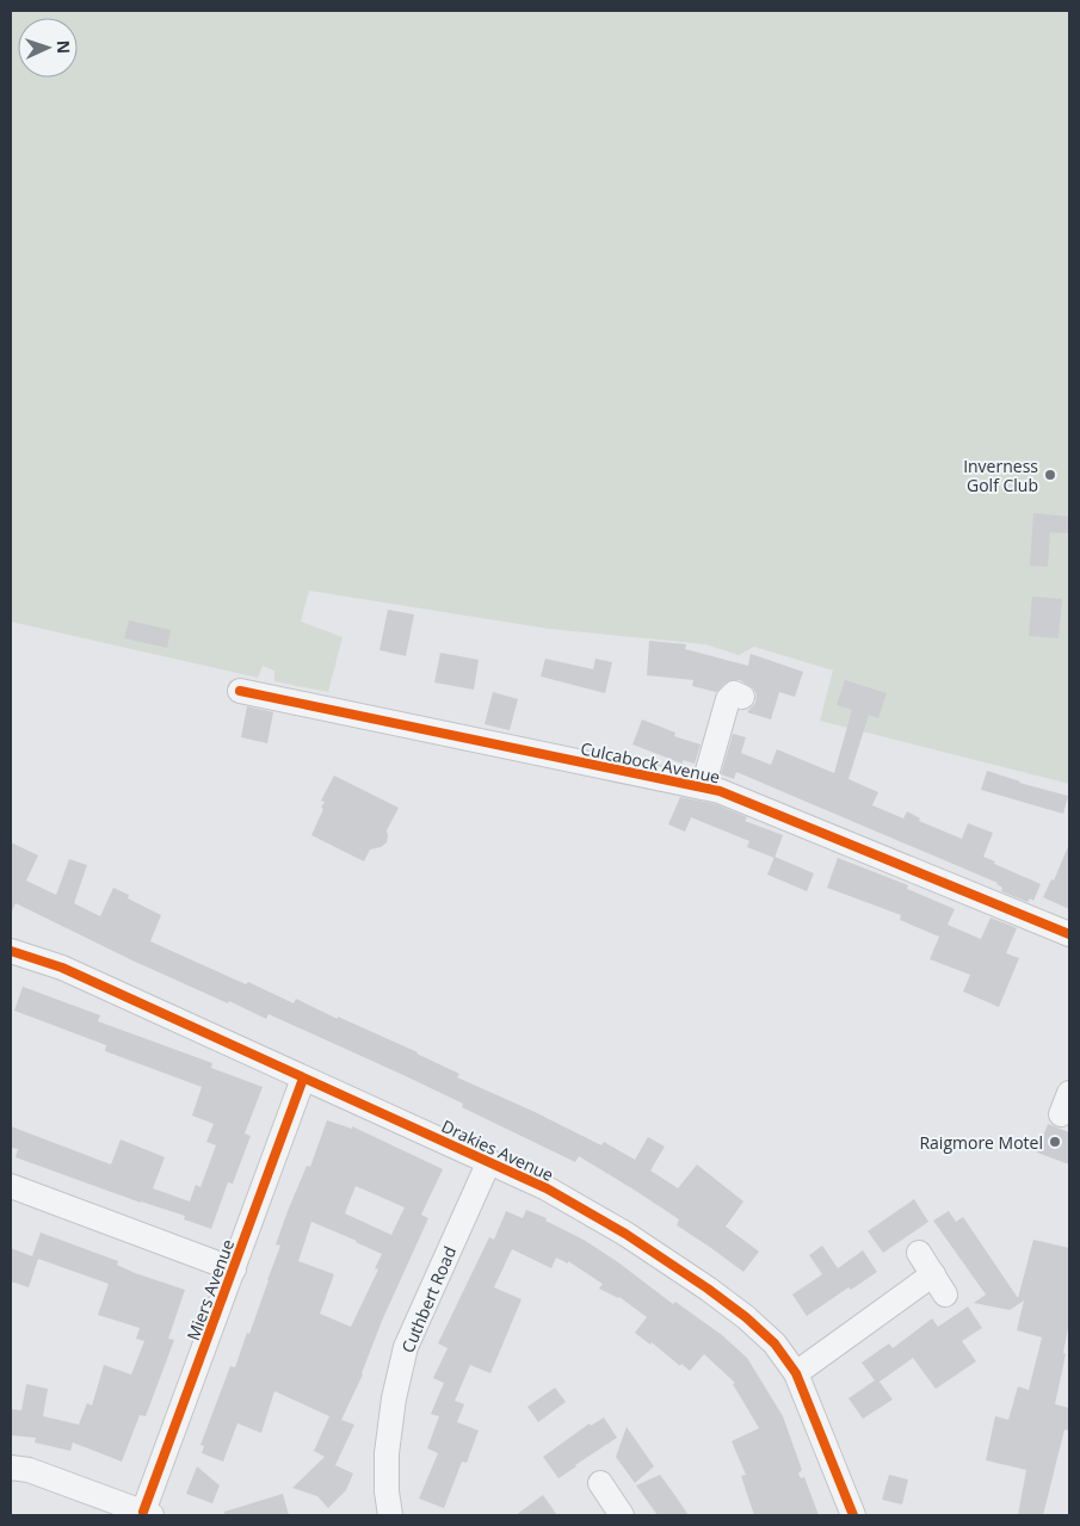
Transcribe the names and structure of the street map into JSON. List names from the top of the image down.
{
  "streets": {
    "street": [
      "Culcabock Avenue",
      "Drakies Avenue",
      "Miers Avenue",
      "Cuthbert Road"
    ]
  },
  "crossings": [
    ["Drakies Avenue", "Miers Avenue"],
    ["Drakies Avenue", "Cuthbert Road"]
  ],
  "places": ["Inverness Golf Club", "Raigmore Motel"],
  "north": "right"
}
